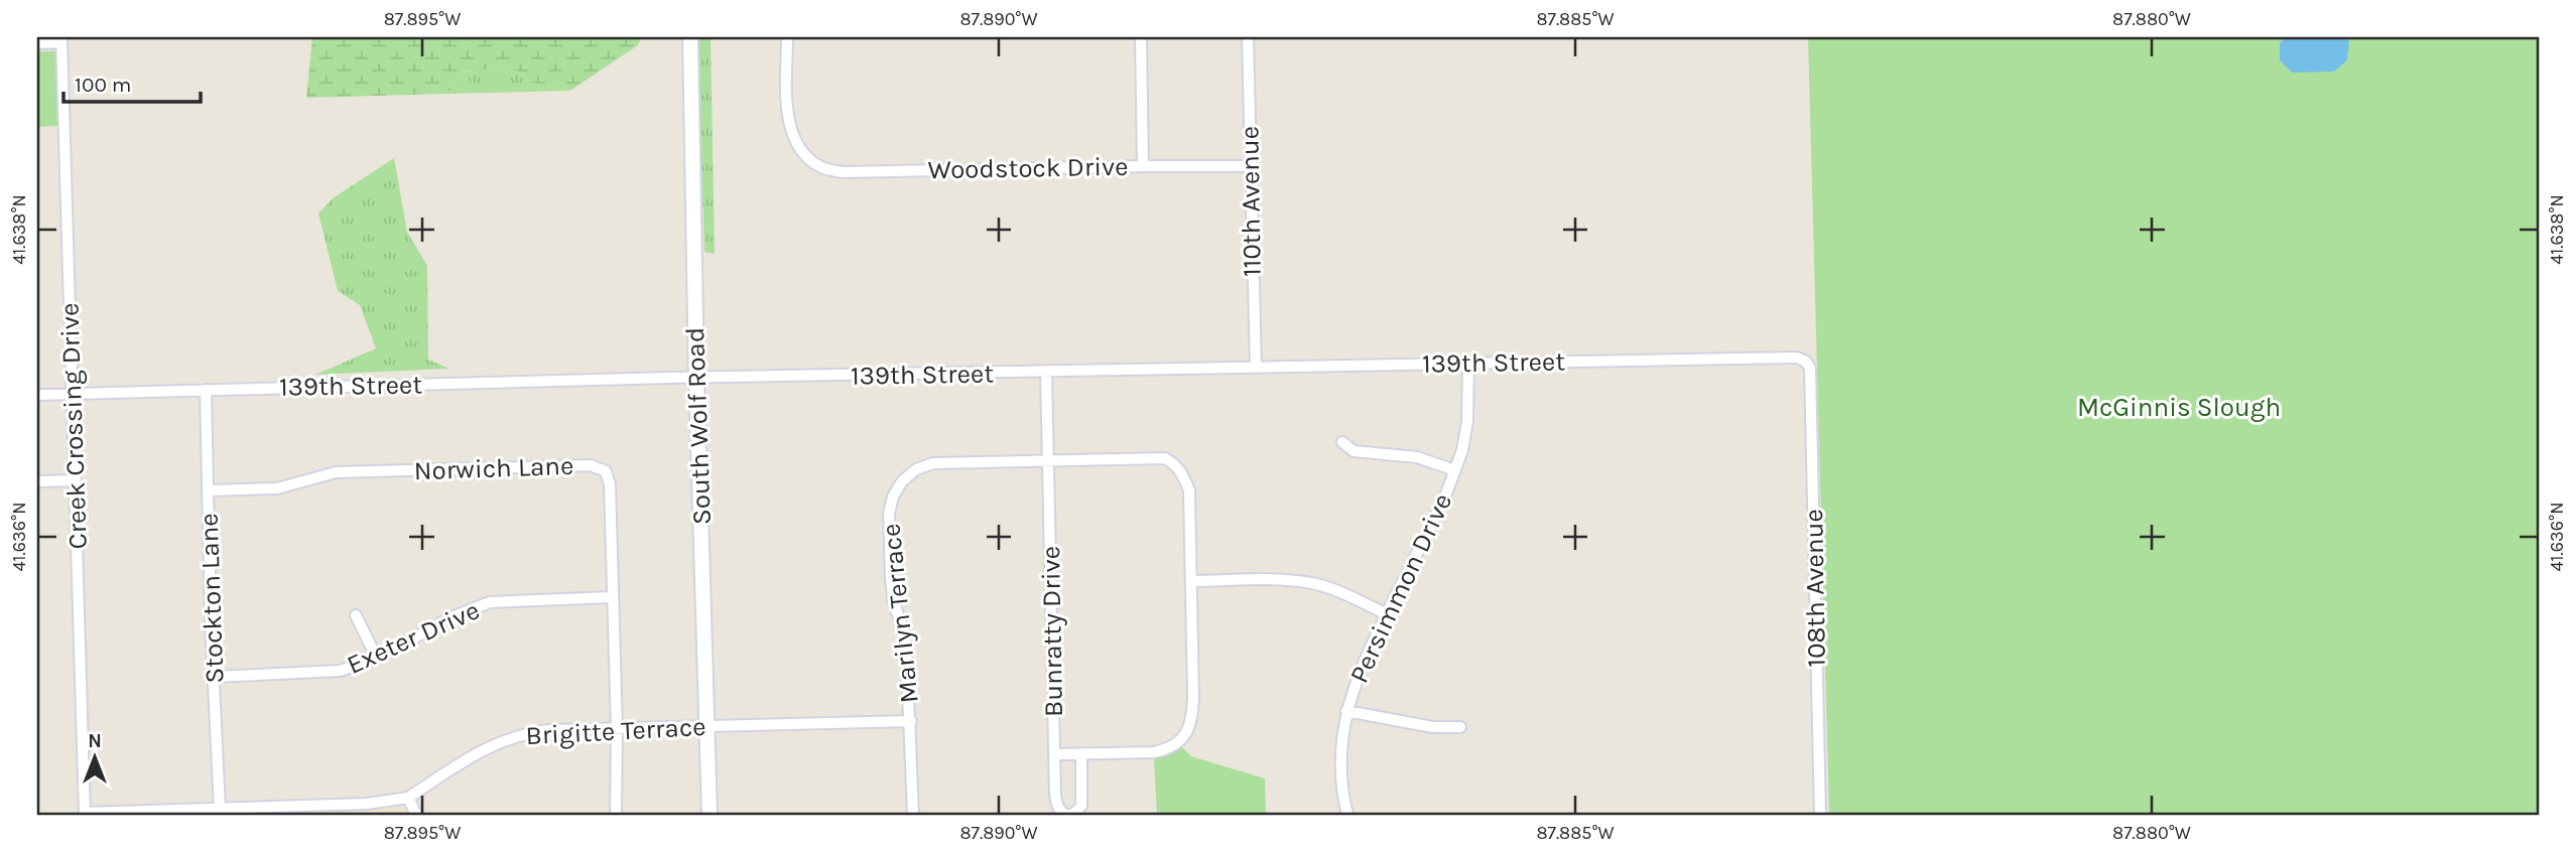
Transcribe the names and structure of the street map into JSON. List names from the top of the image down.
{
  "streets": {
    "main road": ["South Wolf Road"],
    "street": [
      "Woodstock Drive",
      "110th Avenue",
      "139th Street",
      "Creek Crossing Drive",
      "Norwich Lane",
      "Persimmon Drive",
      "108th Avenue",
      "Stockton Lane",
      "Marilyn Terrace",
      "Bunratty Drive",
      "Exeter Drive",
      "Brigitte Terrace"
    ]
  },
  "crossings": [
    ["Woodstock Drive", "110th Avenue"],
    ["110th Avenue", "139th Street"],
    ["139th Street", "Creek Crossing Drive"],
    ["139th Street", "South Wolf Road"],
    ["139th Street", "Persimmon Drive"],
    ["139th Street", "108th Avenue"],
    ["139th Street", "Stockton Lane"],
    ["139th Street", "Bunratty Drive"],
    ["Creek Crossing Drive", "Brigitte Terrace"],
    ["South Wolf Road", "Brigitte Terrace"],
    ["Norwich Lane", "Stockton Lane"],
    ["Norwich Lane", "Exeter Drive"],
    ["Norwich Lane", "Brigitte Terrace"],
    ["Stockton Lane", "Exeter Drive"],
    ["Stockton Lane", "Brigitte Terrace"],
    ["Marilyn Terrace", "Bunratty Drive"],
    ["Marilyn Terrace", "Brigitte Terrace"]
  ],
  "parks": ["McGinnis Slough"],
  "scale_bar": "100 m",
  "north": "top",
  "coordinates": [
    "87.895°W",
    "87.890°W",
    "87.885°W",
    "87.880°W",
    "41.638°N",
    "41.636°N"
  ]
}
